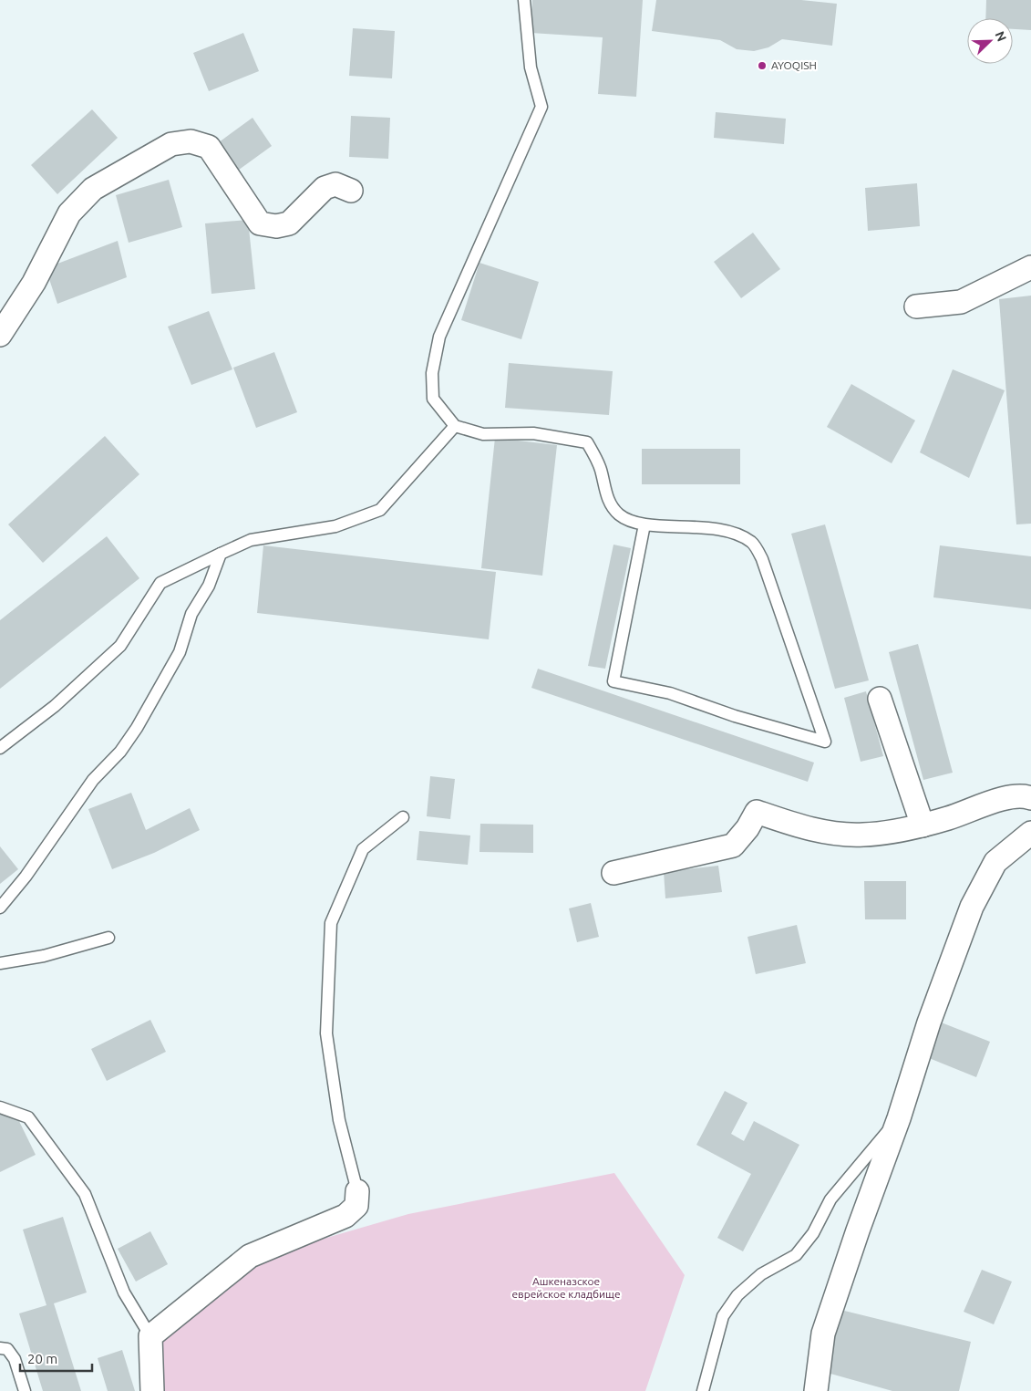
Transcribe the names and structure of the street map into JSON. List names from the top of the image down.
{
  "parks": ["Ашкеназское еврейское кладбище"],
  "places": ["AYOQISH"],
  "scale_bar": "20 m",
  "north": "top right"
}
